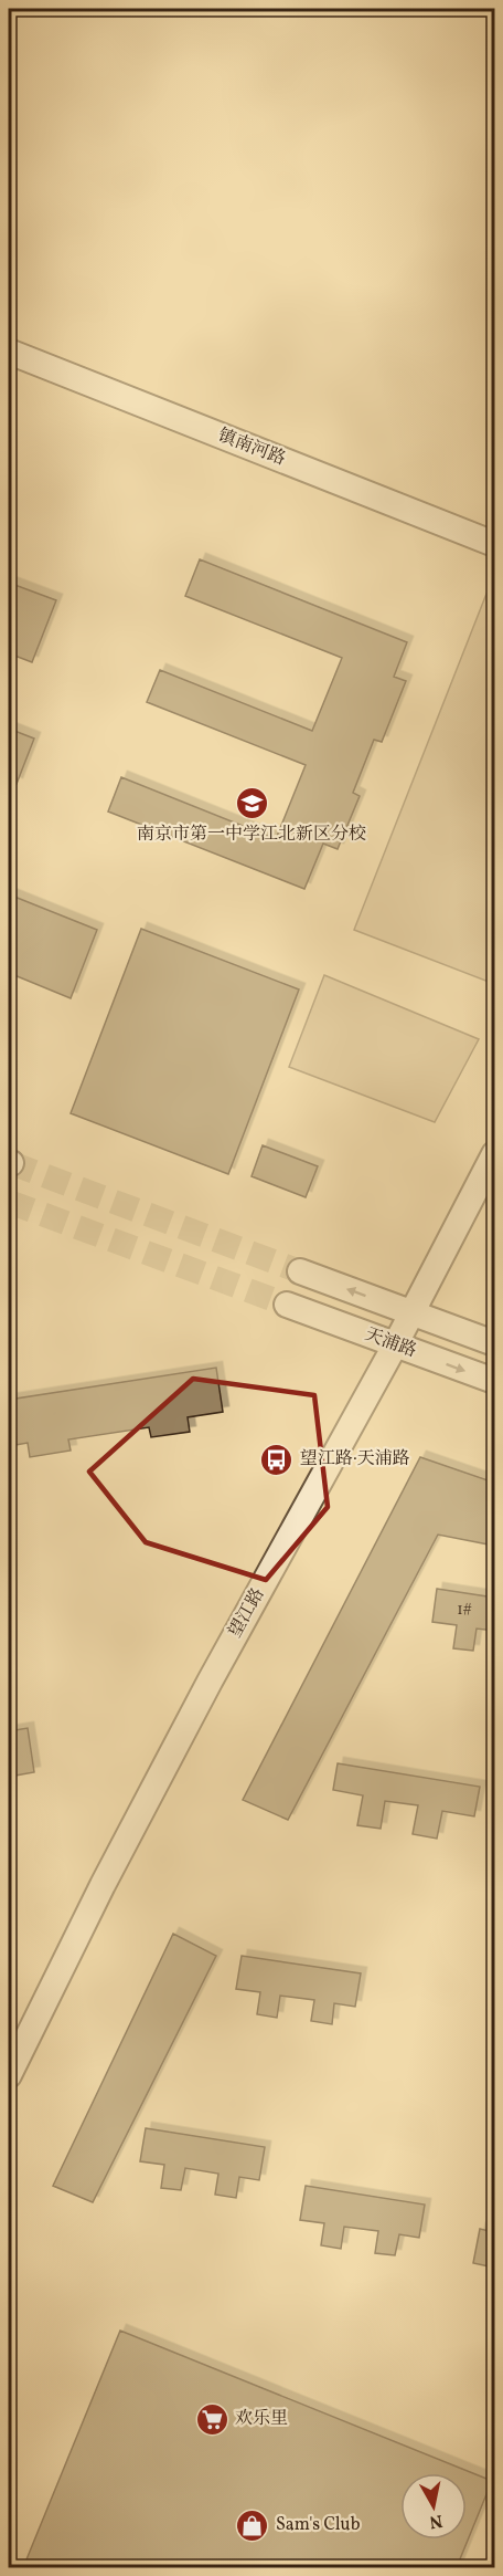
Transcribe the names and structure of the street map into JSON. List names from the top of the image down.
{
  "streets": {
    "street": ["镇南河路", "天浦路", "望江路"]
  },
  "crossings": [
    ["天浦路", "望江路"]
  ],
  "places": {
    "school or university": ["南京市第一中学江北新区分校"],
    "bus stop": ["望江路·天浦路"],
    "supermarket": ["欢乐里"],
    "shop": ["Sam's Club"]
  },
  "house_numbers": ["1#"],
  "north": "bottom"
}
